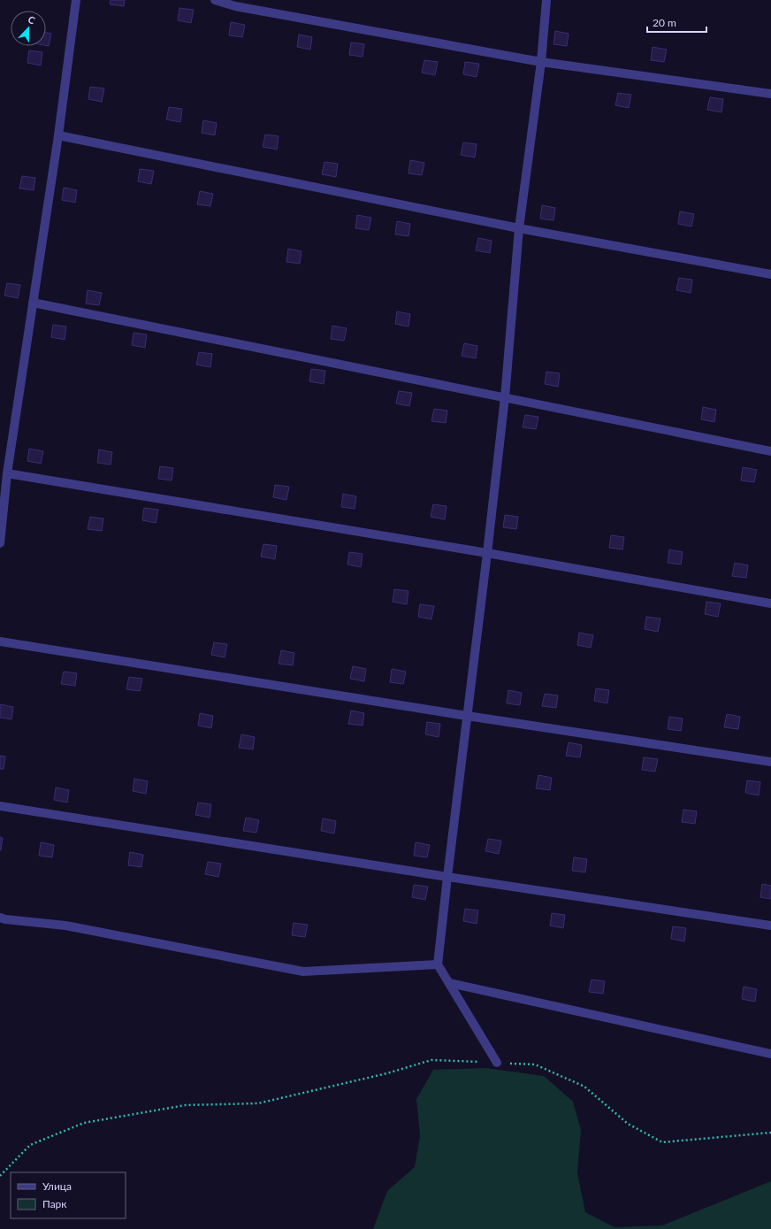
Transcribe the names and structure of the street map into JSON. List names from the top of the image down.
{
  "legend": ["Улица", "Парк"],
  "scale_bar": "20 m",
  "north": "top"
}
